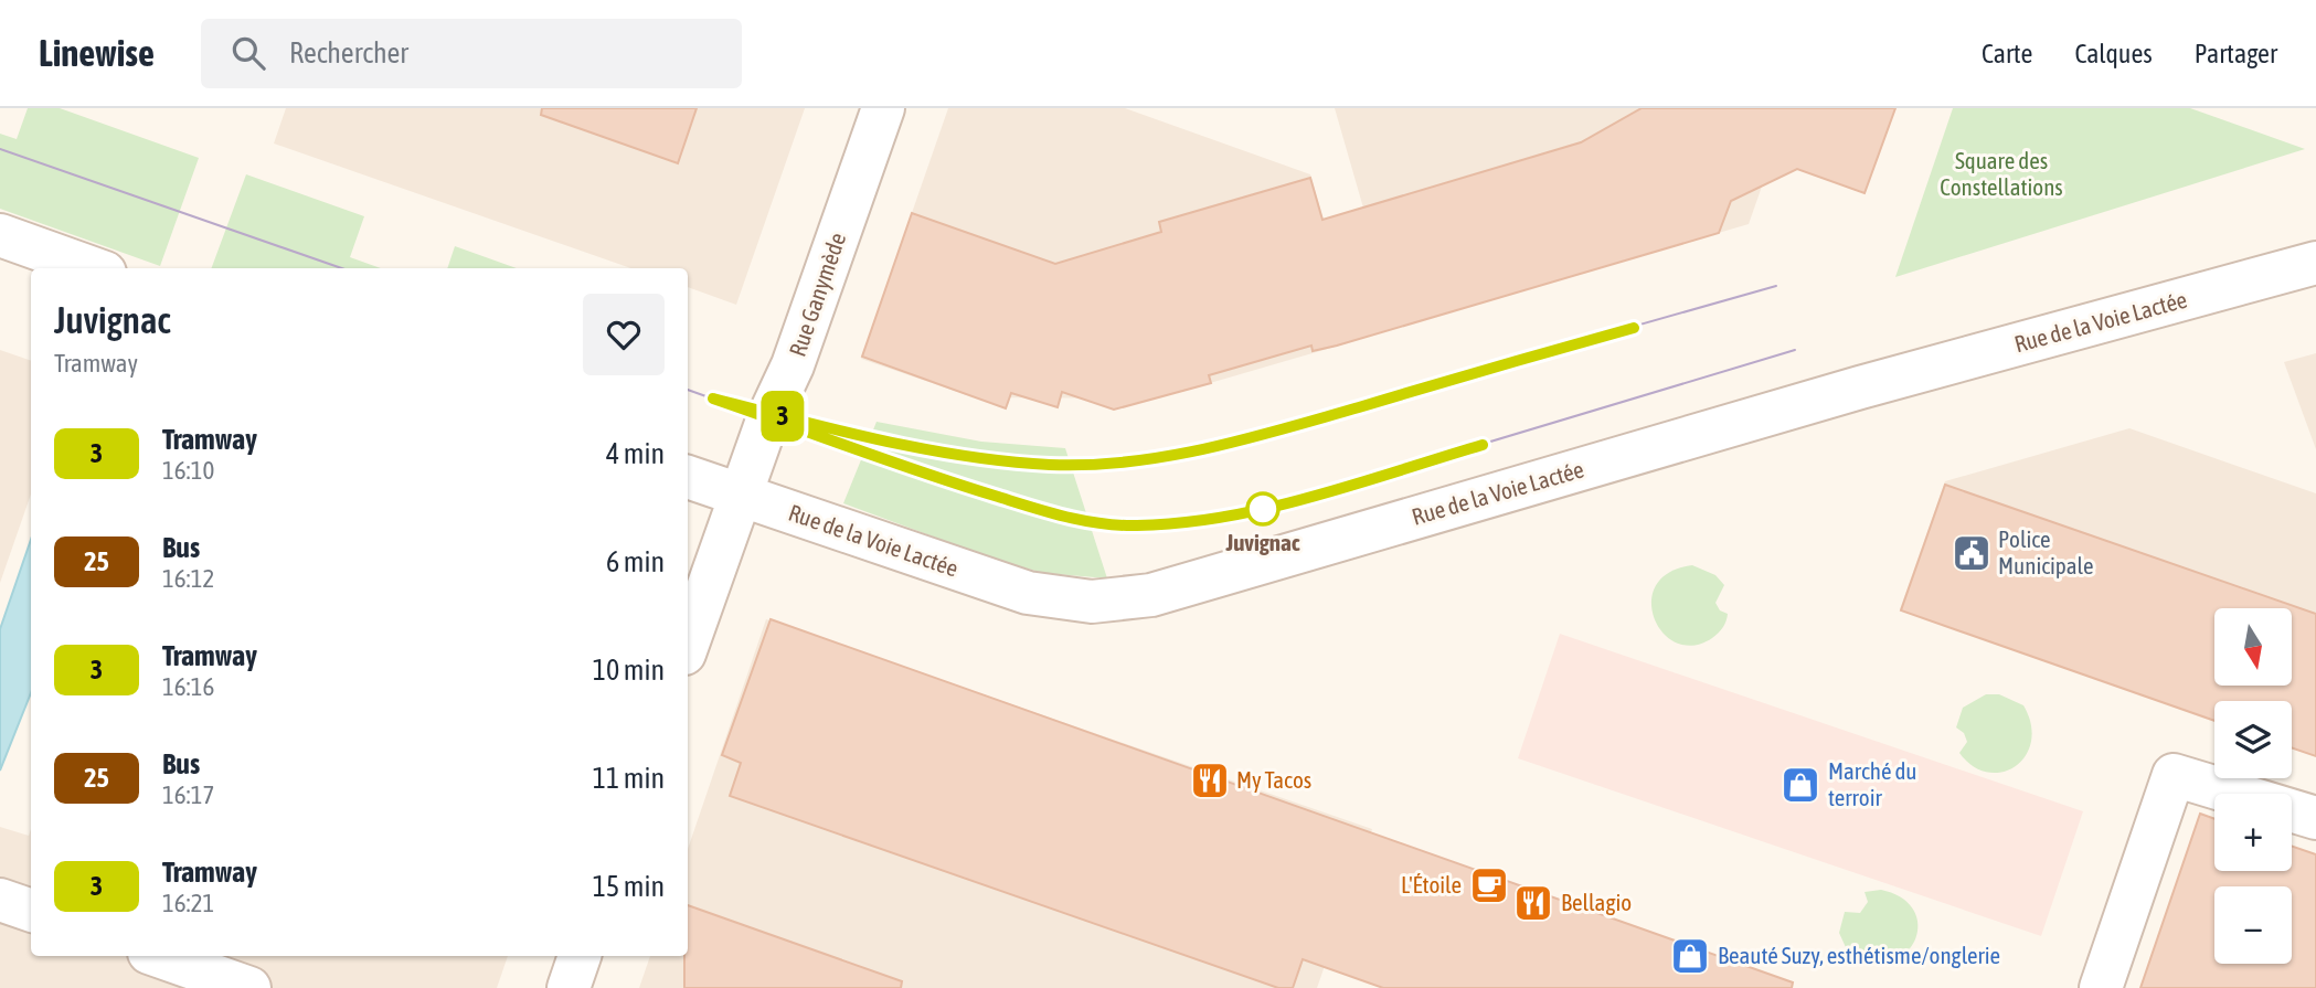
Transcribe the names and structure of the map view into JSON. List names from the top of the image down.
{
  "streets": {
    "street": ["Rue Ganymède", "Rue de la Voie Lactée"]
  },
  "crossings": [
    ["Rue Ganymède", "Rue de la Voie Lactée"]
  ],
  "parks": ["Square des Constellations"],
  "places": {
    "other": ["Juvignac"],
    "public building": ["Police Municipale"],
    "restaurant": ["My Tacos", "Bellagio"],
    "shop": ["Marché du terroir", "Beauté Suzy, esthétisme/onglerie"],
    "cafe": ["L'Étoile"]
  },
  "lines": ["tram line 3"],
  "north": "bottom",
  "page": {
    "header": "Linewise",
    "search": "Rechercher",
    "nav": ["Carte", "Calques", "Partager"],
    "on_map": "3",
    "heading": ["Juvignac", "Tramway"],
    "list": [
      {
        "mark": "3",
        "name": "Tramway",
        "note": "16:10",
        "value": "4 min"
      },
      {
        "mark": "25",
        "name": "Bus",
        "note": "16:12",
        "value": "6 min"
      },
      {
        "mark": "3",
        "name": "Tramway",
        "note": "16:16",
        "value": "10 min"
      },
      {
        "mark": "25",
        "name": "Bus",
        "note": "16:17",
        "value": "11 min"
      },
      {
        "mark": "3",
        "name": "Tramway",
        "note": "16:21",
        "value": "15 min"
      }
    ],
    "map_buttons": ["+", "−"]
  }
}
